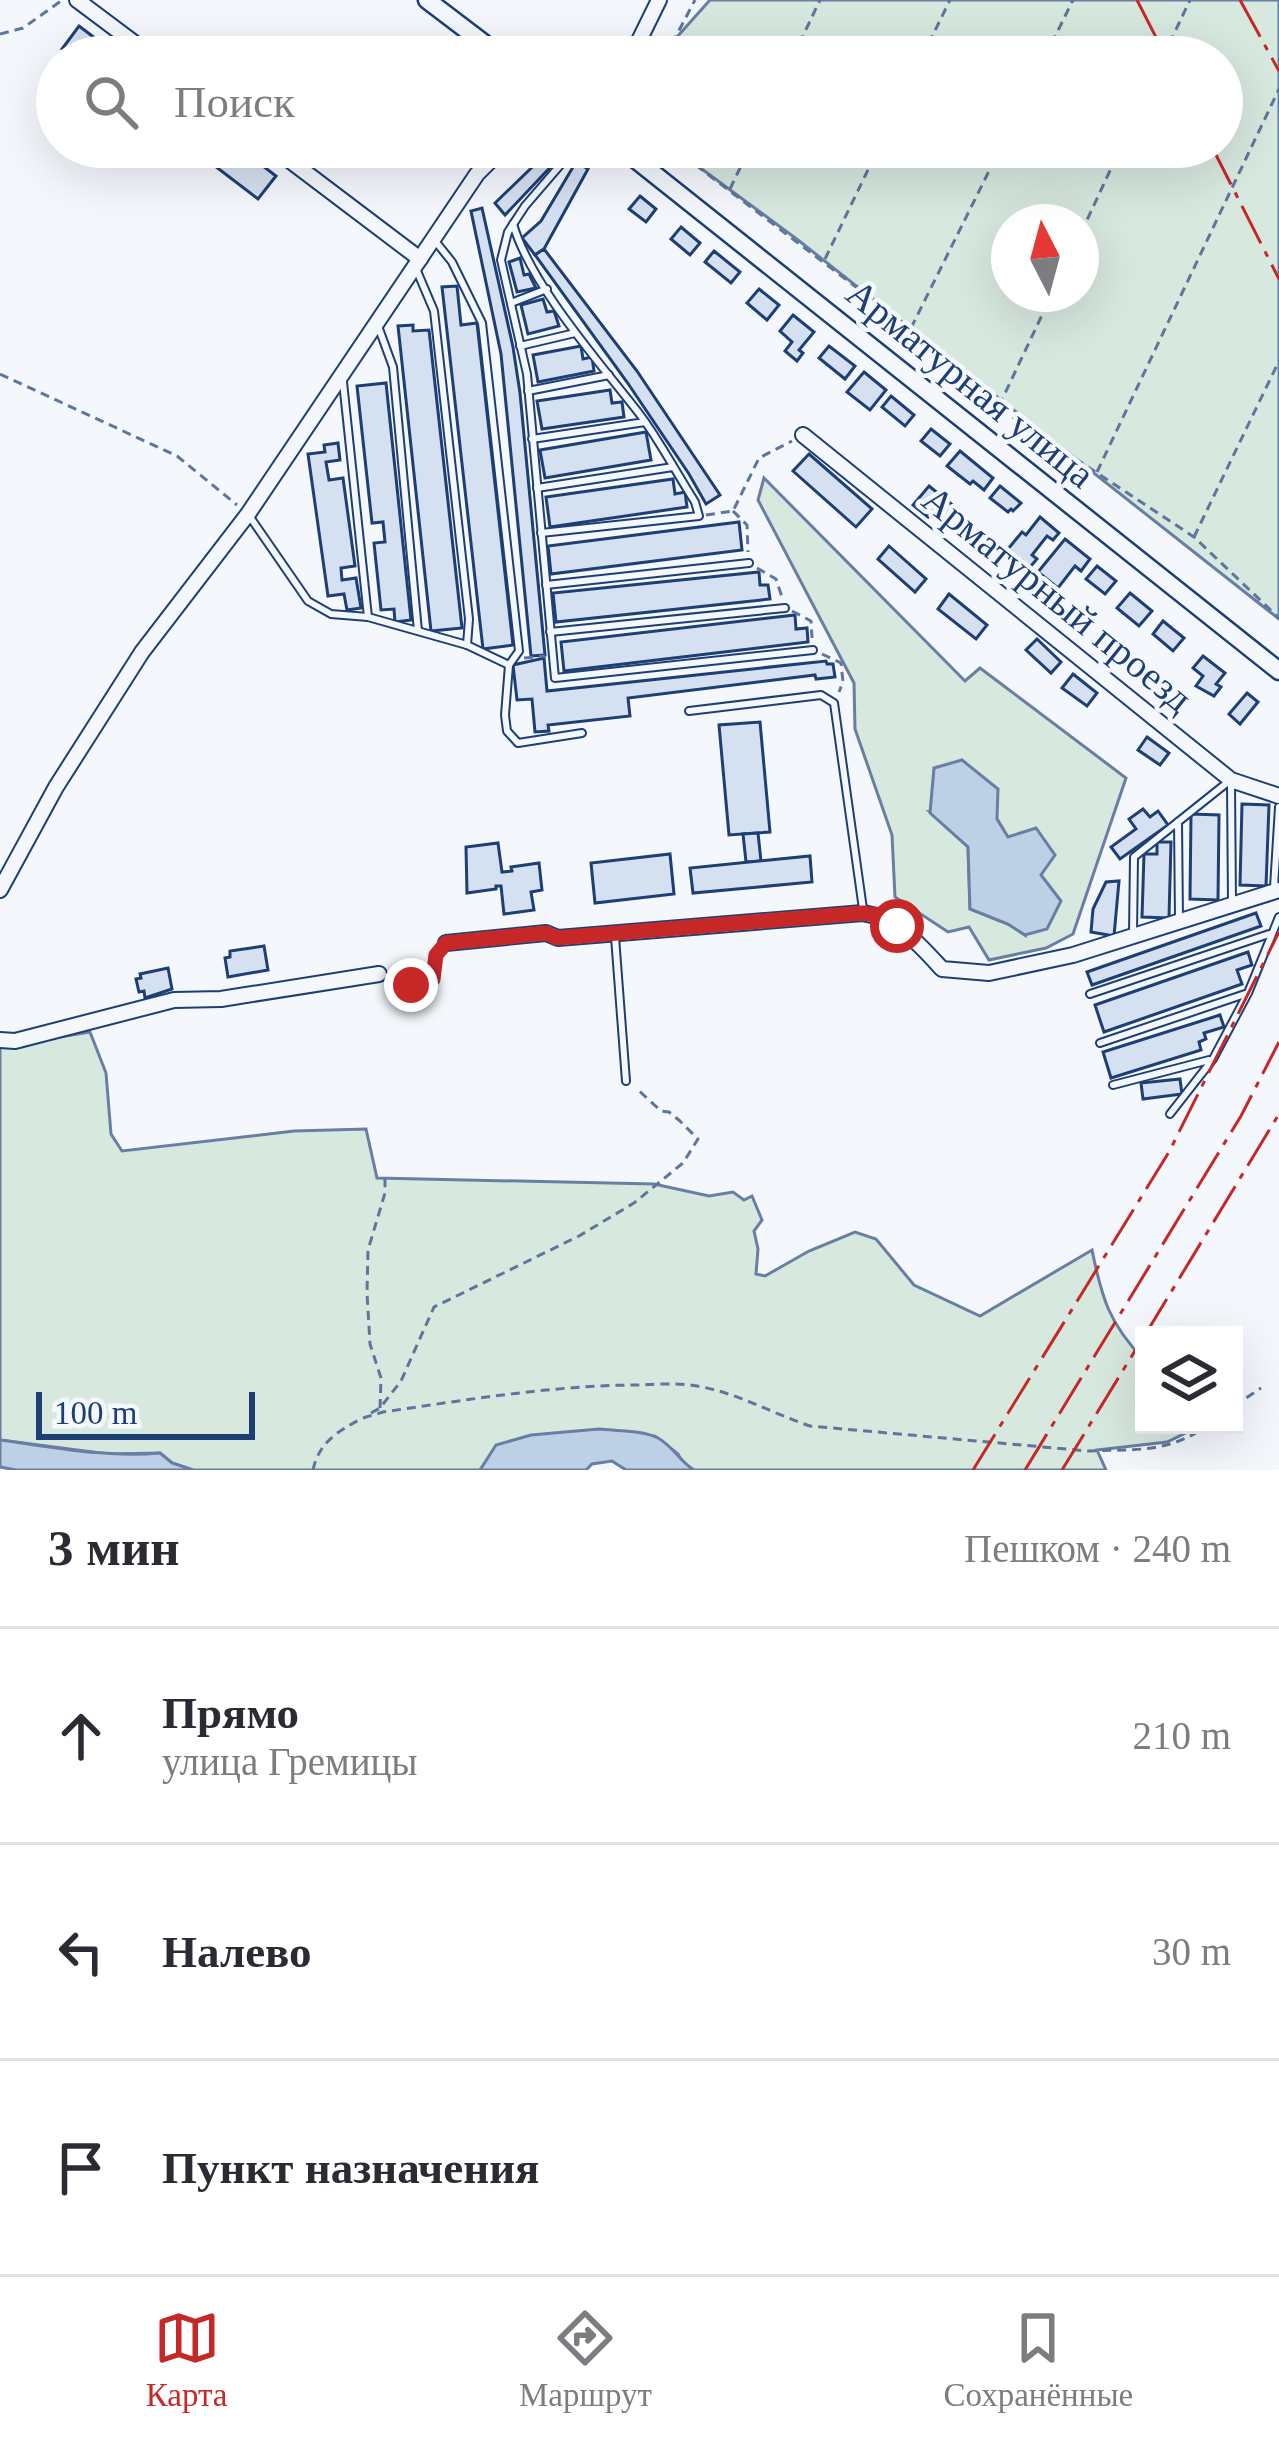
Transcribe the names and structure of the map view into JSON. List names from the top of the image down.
{
  "streets": {
    "street": ["Арматурная улица", "Арматурный проезд"]
  },
  "scale_bar": "100 m",
  "north": "top",
  "page": {
    "search": "Поиск",
    "scale": "100 m",
    "heading": ["3 мин", "Пешком · 240 m"],
    "list": [
      ["Прямо", "улица Гремицы", "210 m"],
      ["Налево", "30 m"],
      "Пункт назначения"
    ],
    "nav": ["Карта", "Маршрут", "Сохранённые"]
  }
}
